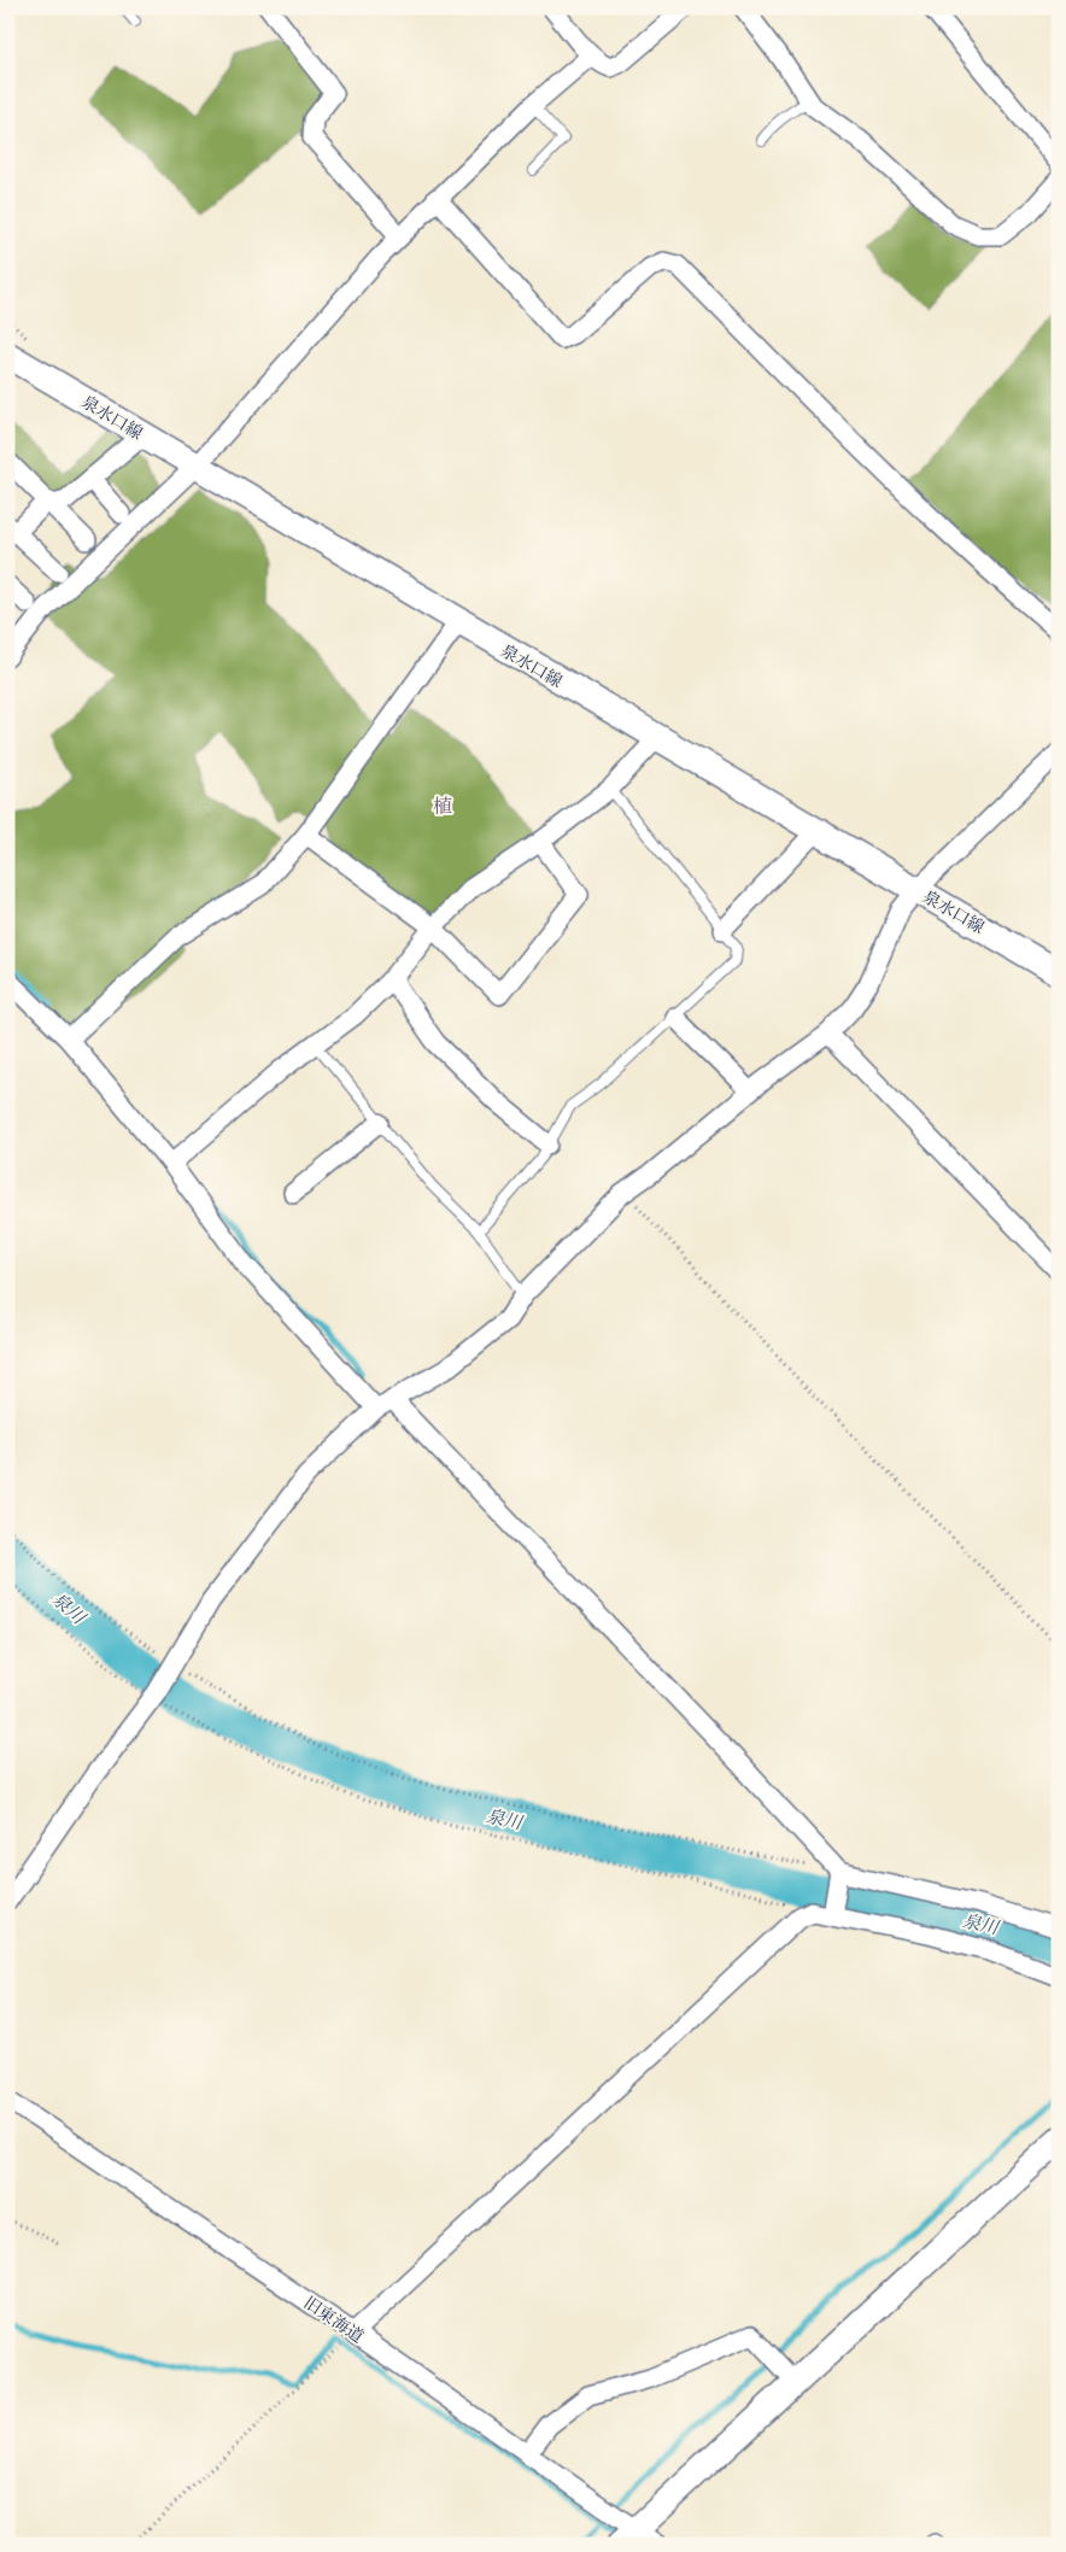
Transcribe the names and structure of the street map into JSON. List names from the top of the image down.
{
  "streets": {
    "main road": ["泉水口線"],
    "street": ["旧東海道"]
  },
  "districts": ["植"],
  "water": ["泉川"]
}
